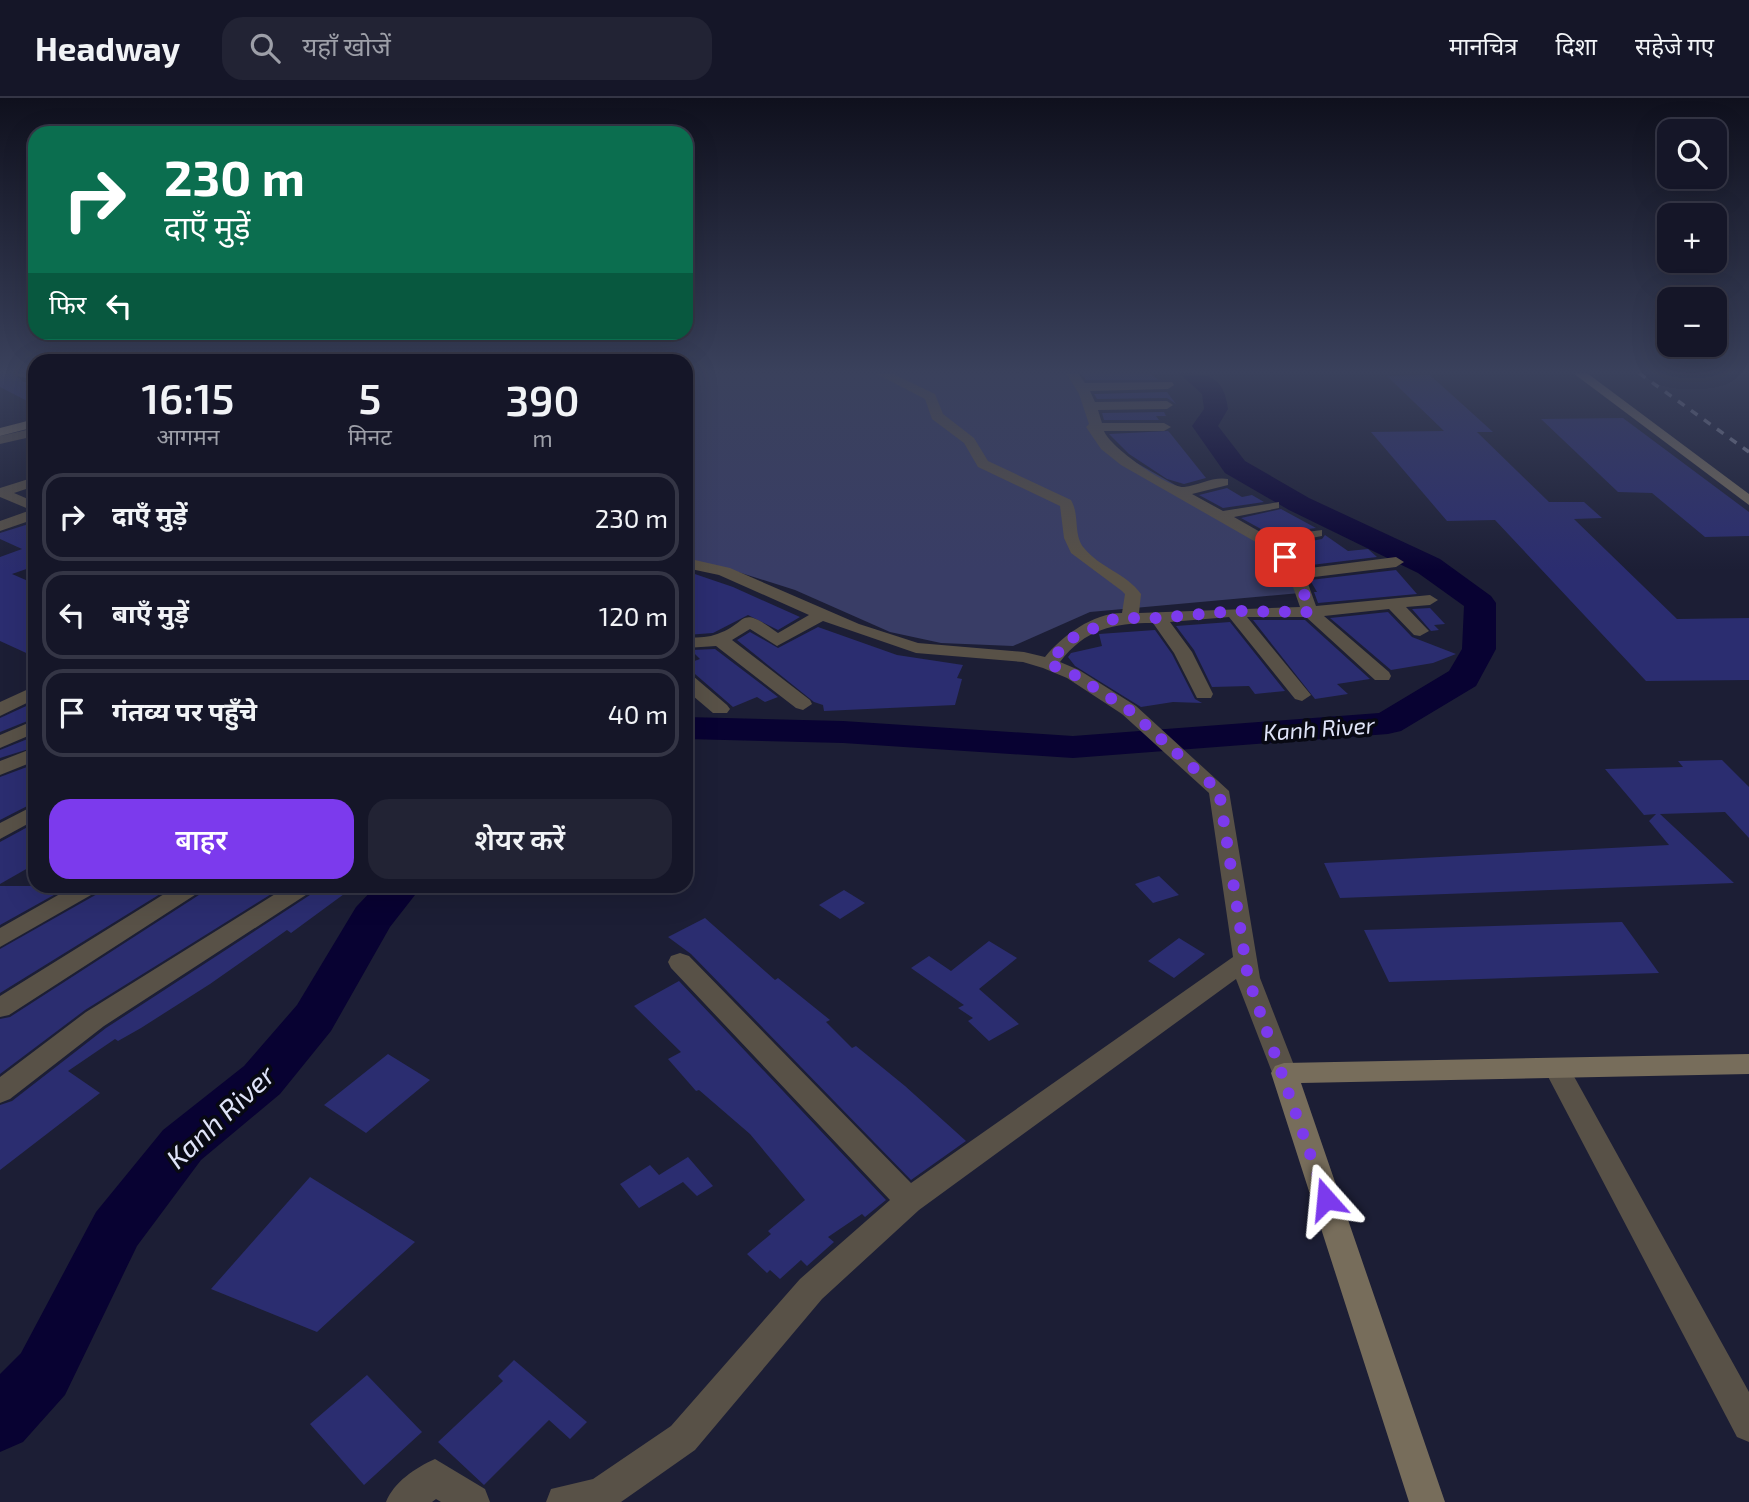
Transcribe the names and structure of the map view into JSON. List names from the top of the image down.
{
  "water": ["Kanh River"],
  "page": {
    "header": "Headway",
    "search": "यहाँ खोजें",
    "nav": ["मानचित्र", "दिशा", "सहेजे गए"],
    "map_buttons": ["+", "−"],
    "turn": ["230 m", "दाएँ मुड़ें"],
    "then": "फिर",
    "eta": [
      "16:15",
      "आगमन",
      "5",
      "मिनट",
      "390",
      "m"
    ],
    "list": [
      {
        "name": "दाएँ मुड़ें",
        "value": "230 m"
      },
      {
        "name": "बाएँ मुड़ें",
        "value": "120 m"
      },
      {
        "name": "गंतव्य पर पहुँचे",
        "value": "40 m"
      }
    ],
    "buttons": ["बाहर", "शेयर करें"]
  }
}
